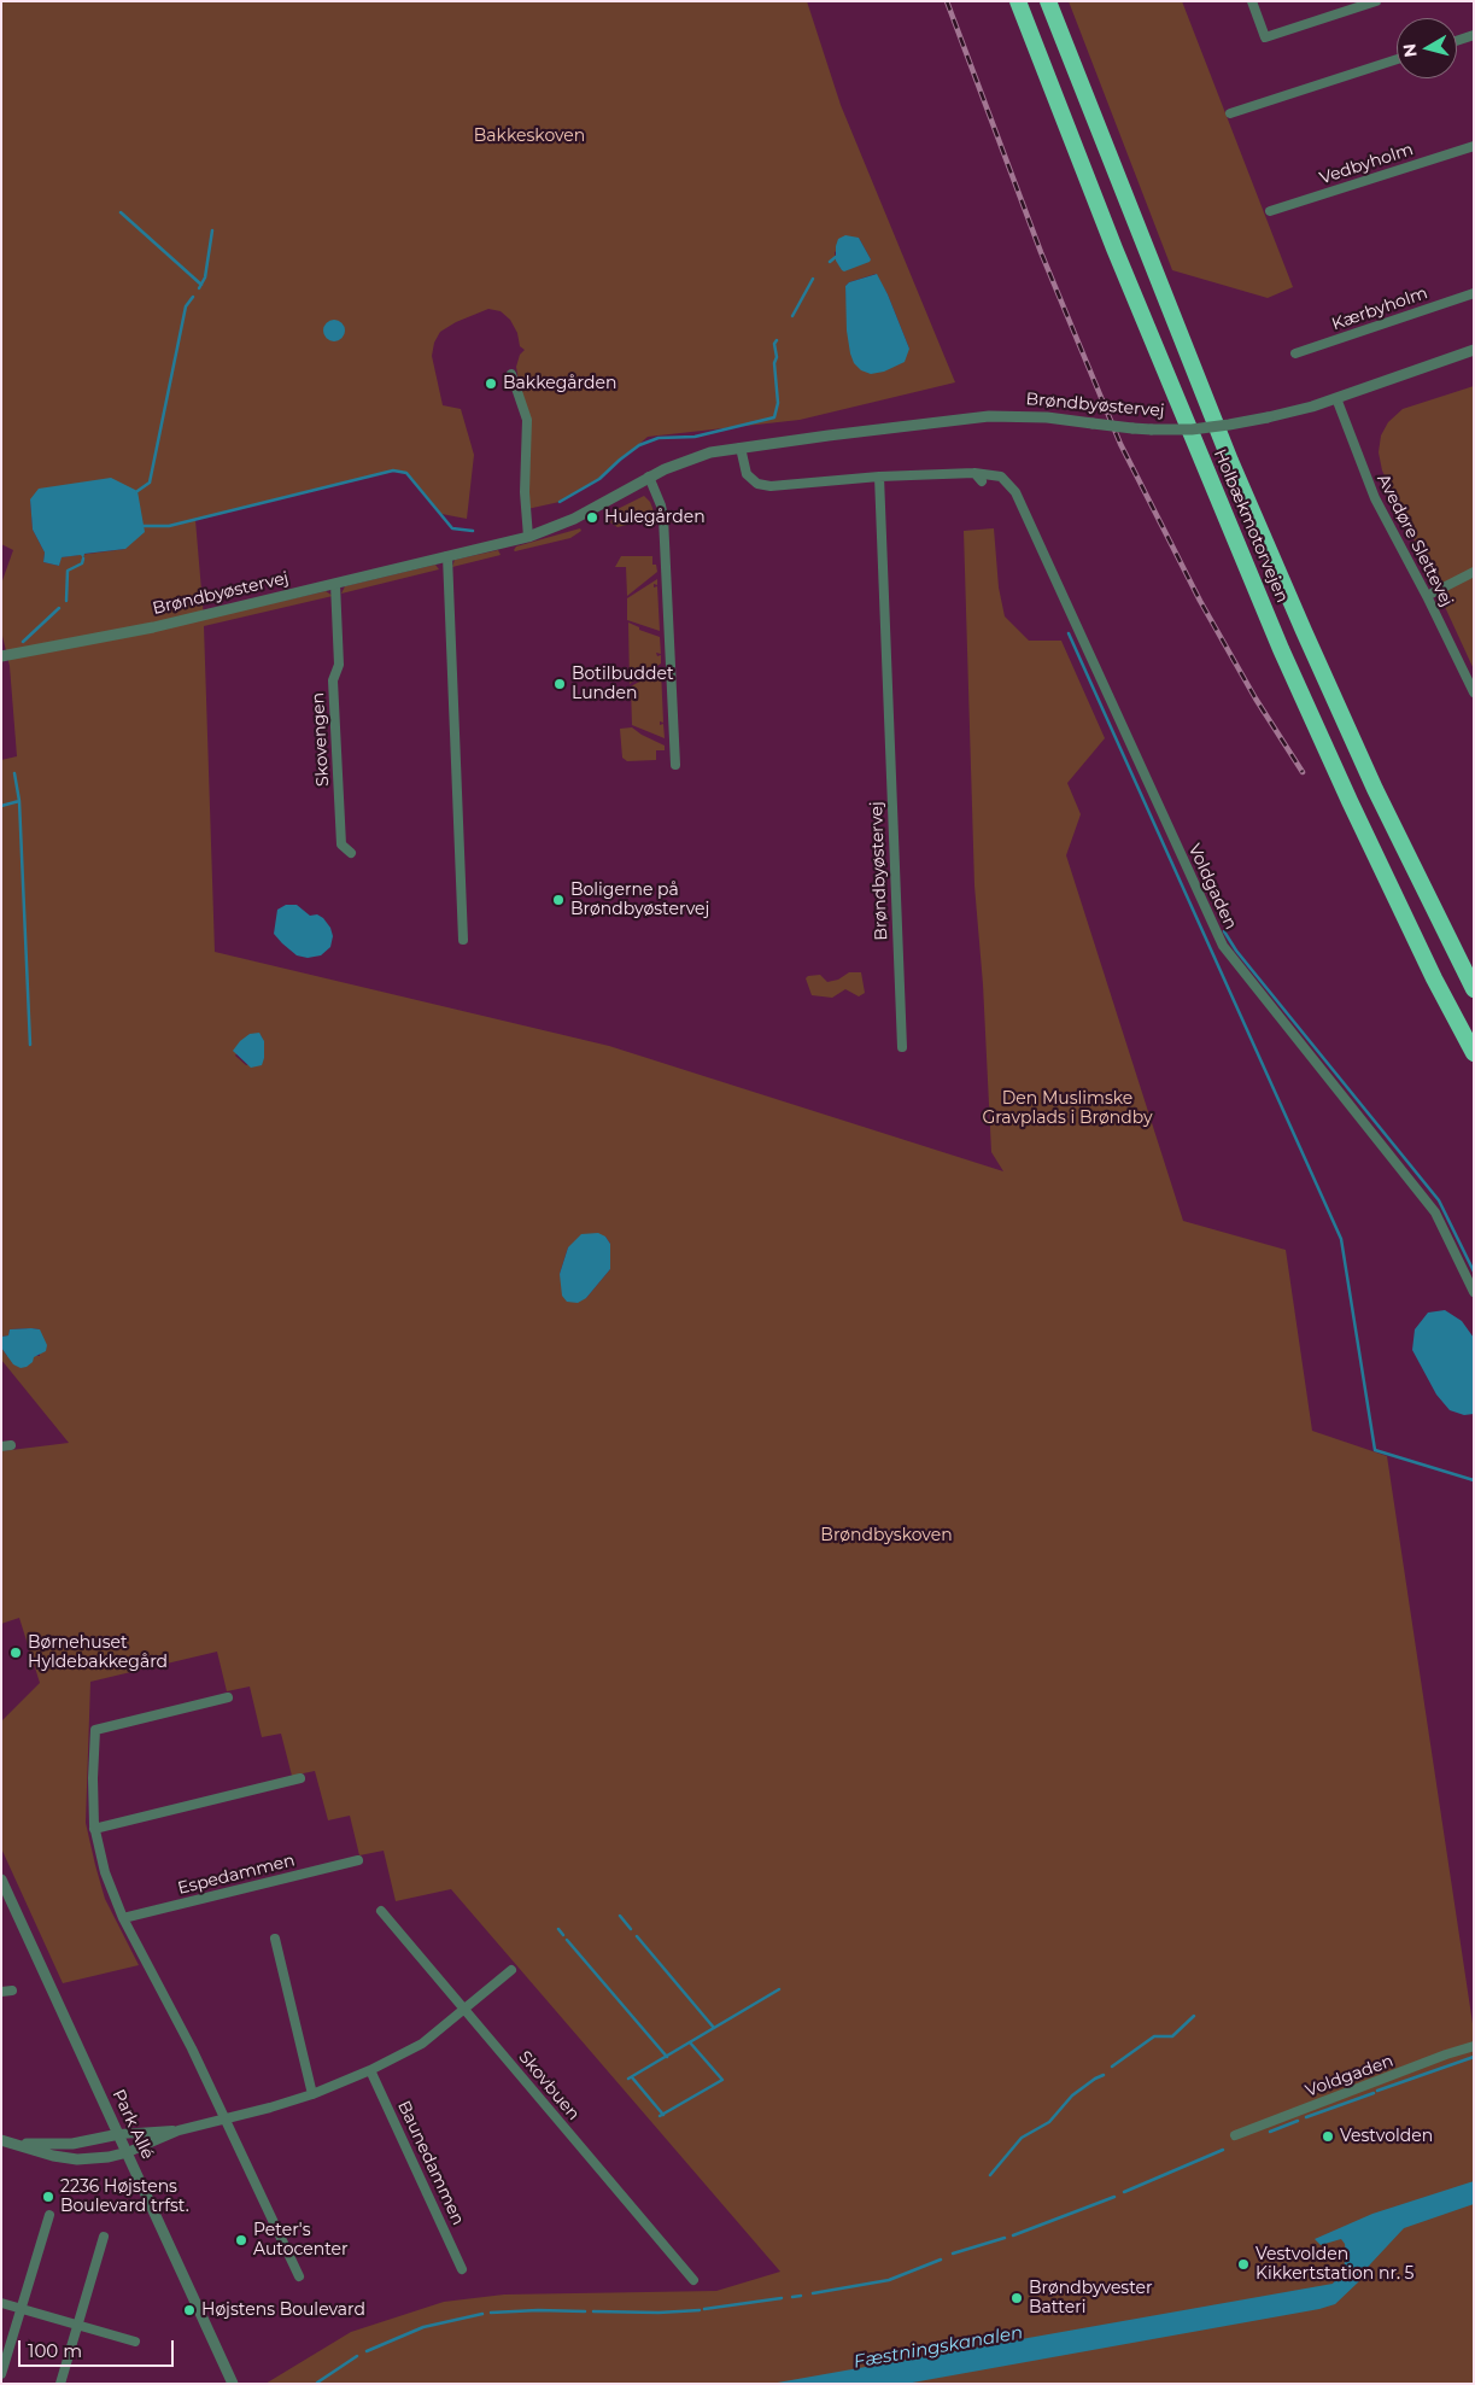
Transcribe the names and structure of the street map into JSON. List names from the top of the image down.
{
  "streets": {
    "highway": ["Holbækmotorvejen"],
    "street": [
      "Vedbyholm",
      "Kærbyholm",
      "Brøndbyøstervej",
      "Avedøre Slettevej",
      "Skovengen",
      "Voldgaden",
      "Espedammen",
      "Skovbuen",
      "Park Allé",
      "Baunedammen"
    ]
  },
  "crossings": [
    ["Brøndbyøstervej", "Avedøre Slettevej"],
    ["Brøndbyøstervej", "Skovengen"]
  ],
  "water": ["Fæstningskanalen"],
  "parks": ["Bakkeskoven", "Den Muslimske Gravplads i Brøndby", "Brøndbyskoven"],
  "places": [
    "Bakkegården",
    "Hulegården",
    "Botilbuddet Lunden",
    "Boligerne på Brøndbyøstervej",
    "Børnehuset Hyldebakkegård",
    "Vestvolden",
    "2236 Højstens Boulevard trfst.",
    "Peter's Autocenter",
    "Vestvolden Kikkertstation nr. 5",
    "Brøndbyvester Batteri",
    "Højstens Boulevard"
  ],
  "scale_bar": "100 m",
  "north": "left"
}
